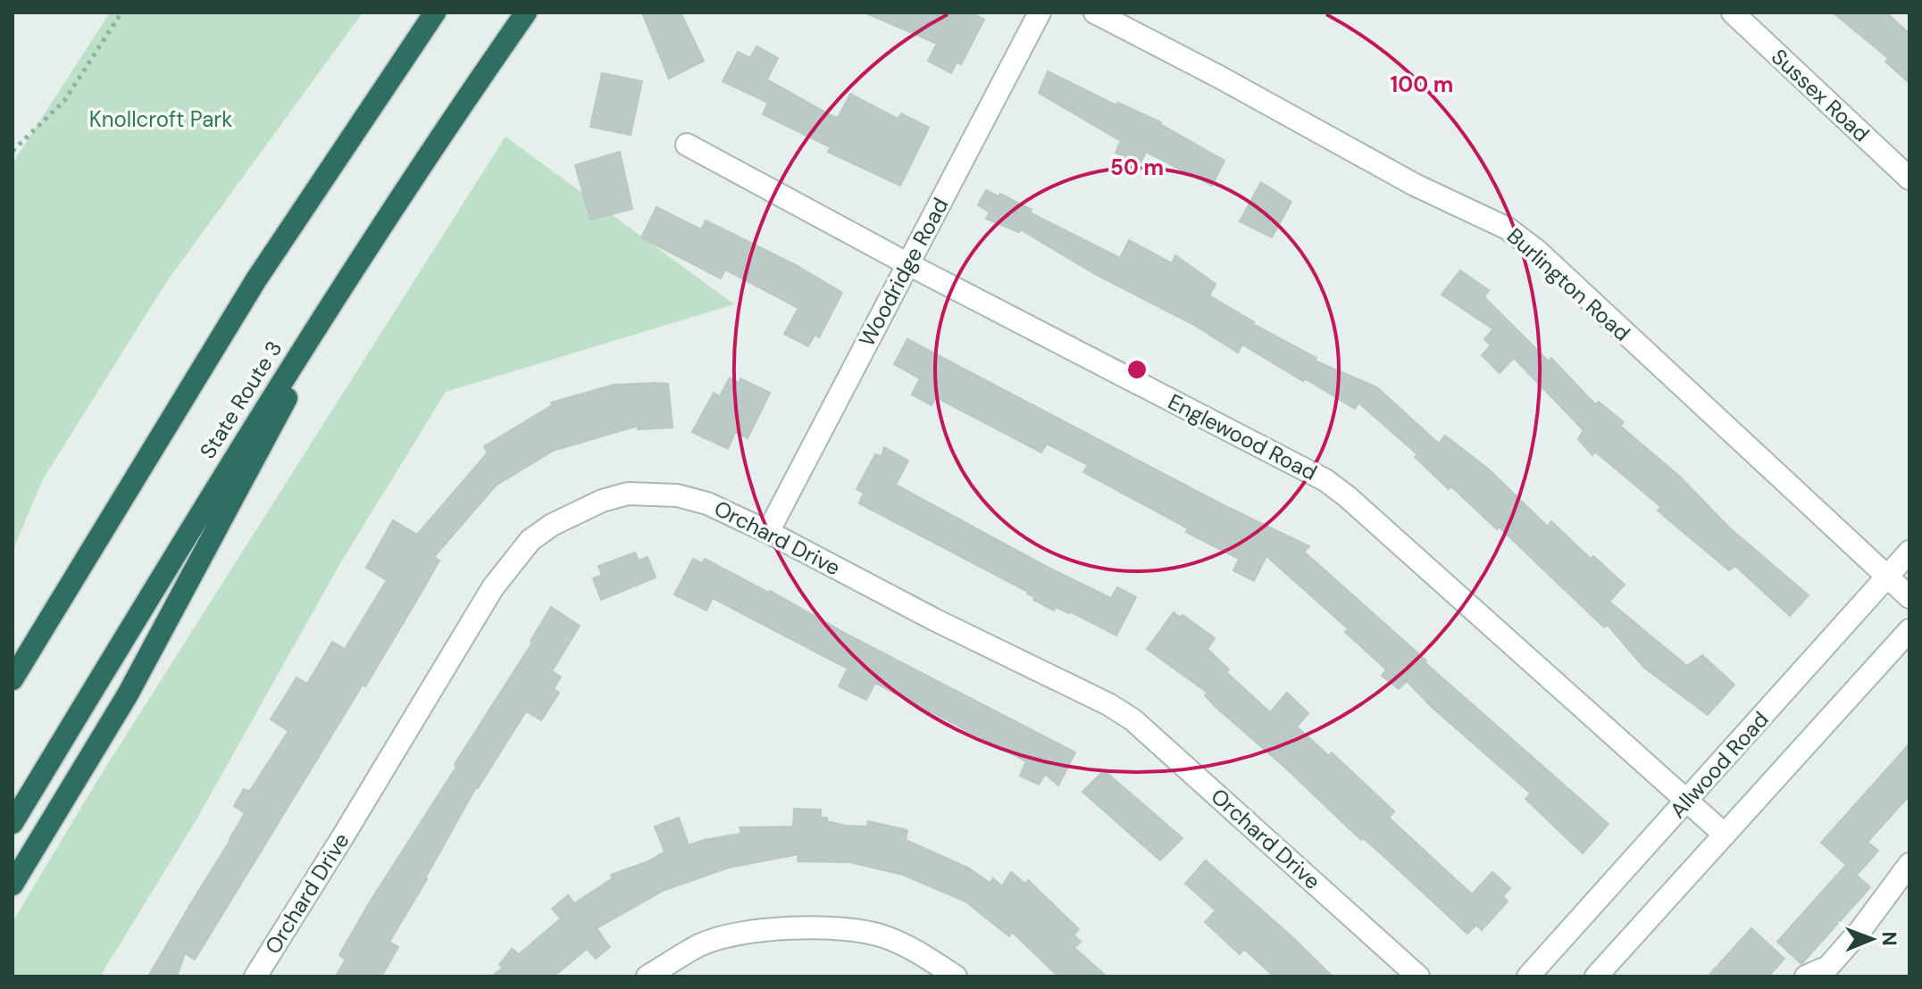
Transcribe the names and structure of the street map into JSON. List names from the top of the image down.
{
  "streets": {
    "highway": ["State Route 3"],
    "street": [
      "Sussex Road",
      "Woodridge Road",
      "Burlington Road",
      "Englewood Road",
      "Orchard Drive",
      "Allwood Road"
    ]
  },
  "crossings": [
    ["Woodridge Road", "Englewood Road"],
    ["Woodridge Road", "Orchard Drive"],
    ["Burlington Road", "Allwood Road"],
    ["Englewood Road", "Allwood Road"]
  ],
  "parks": ["Knollcroft Park"],
  "north": "right",
  "rings": ["100 m", "50 m"]
}
